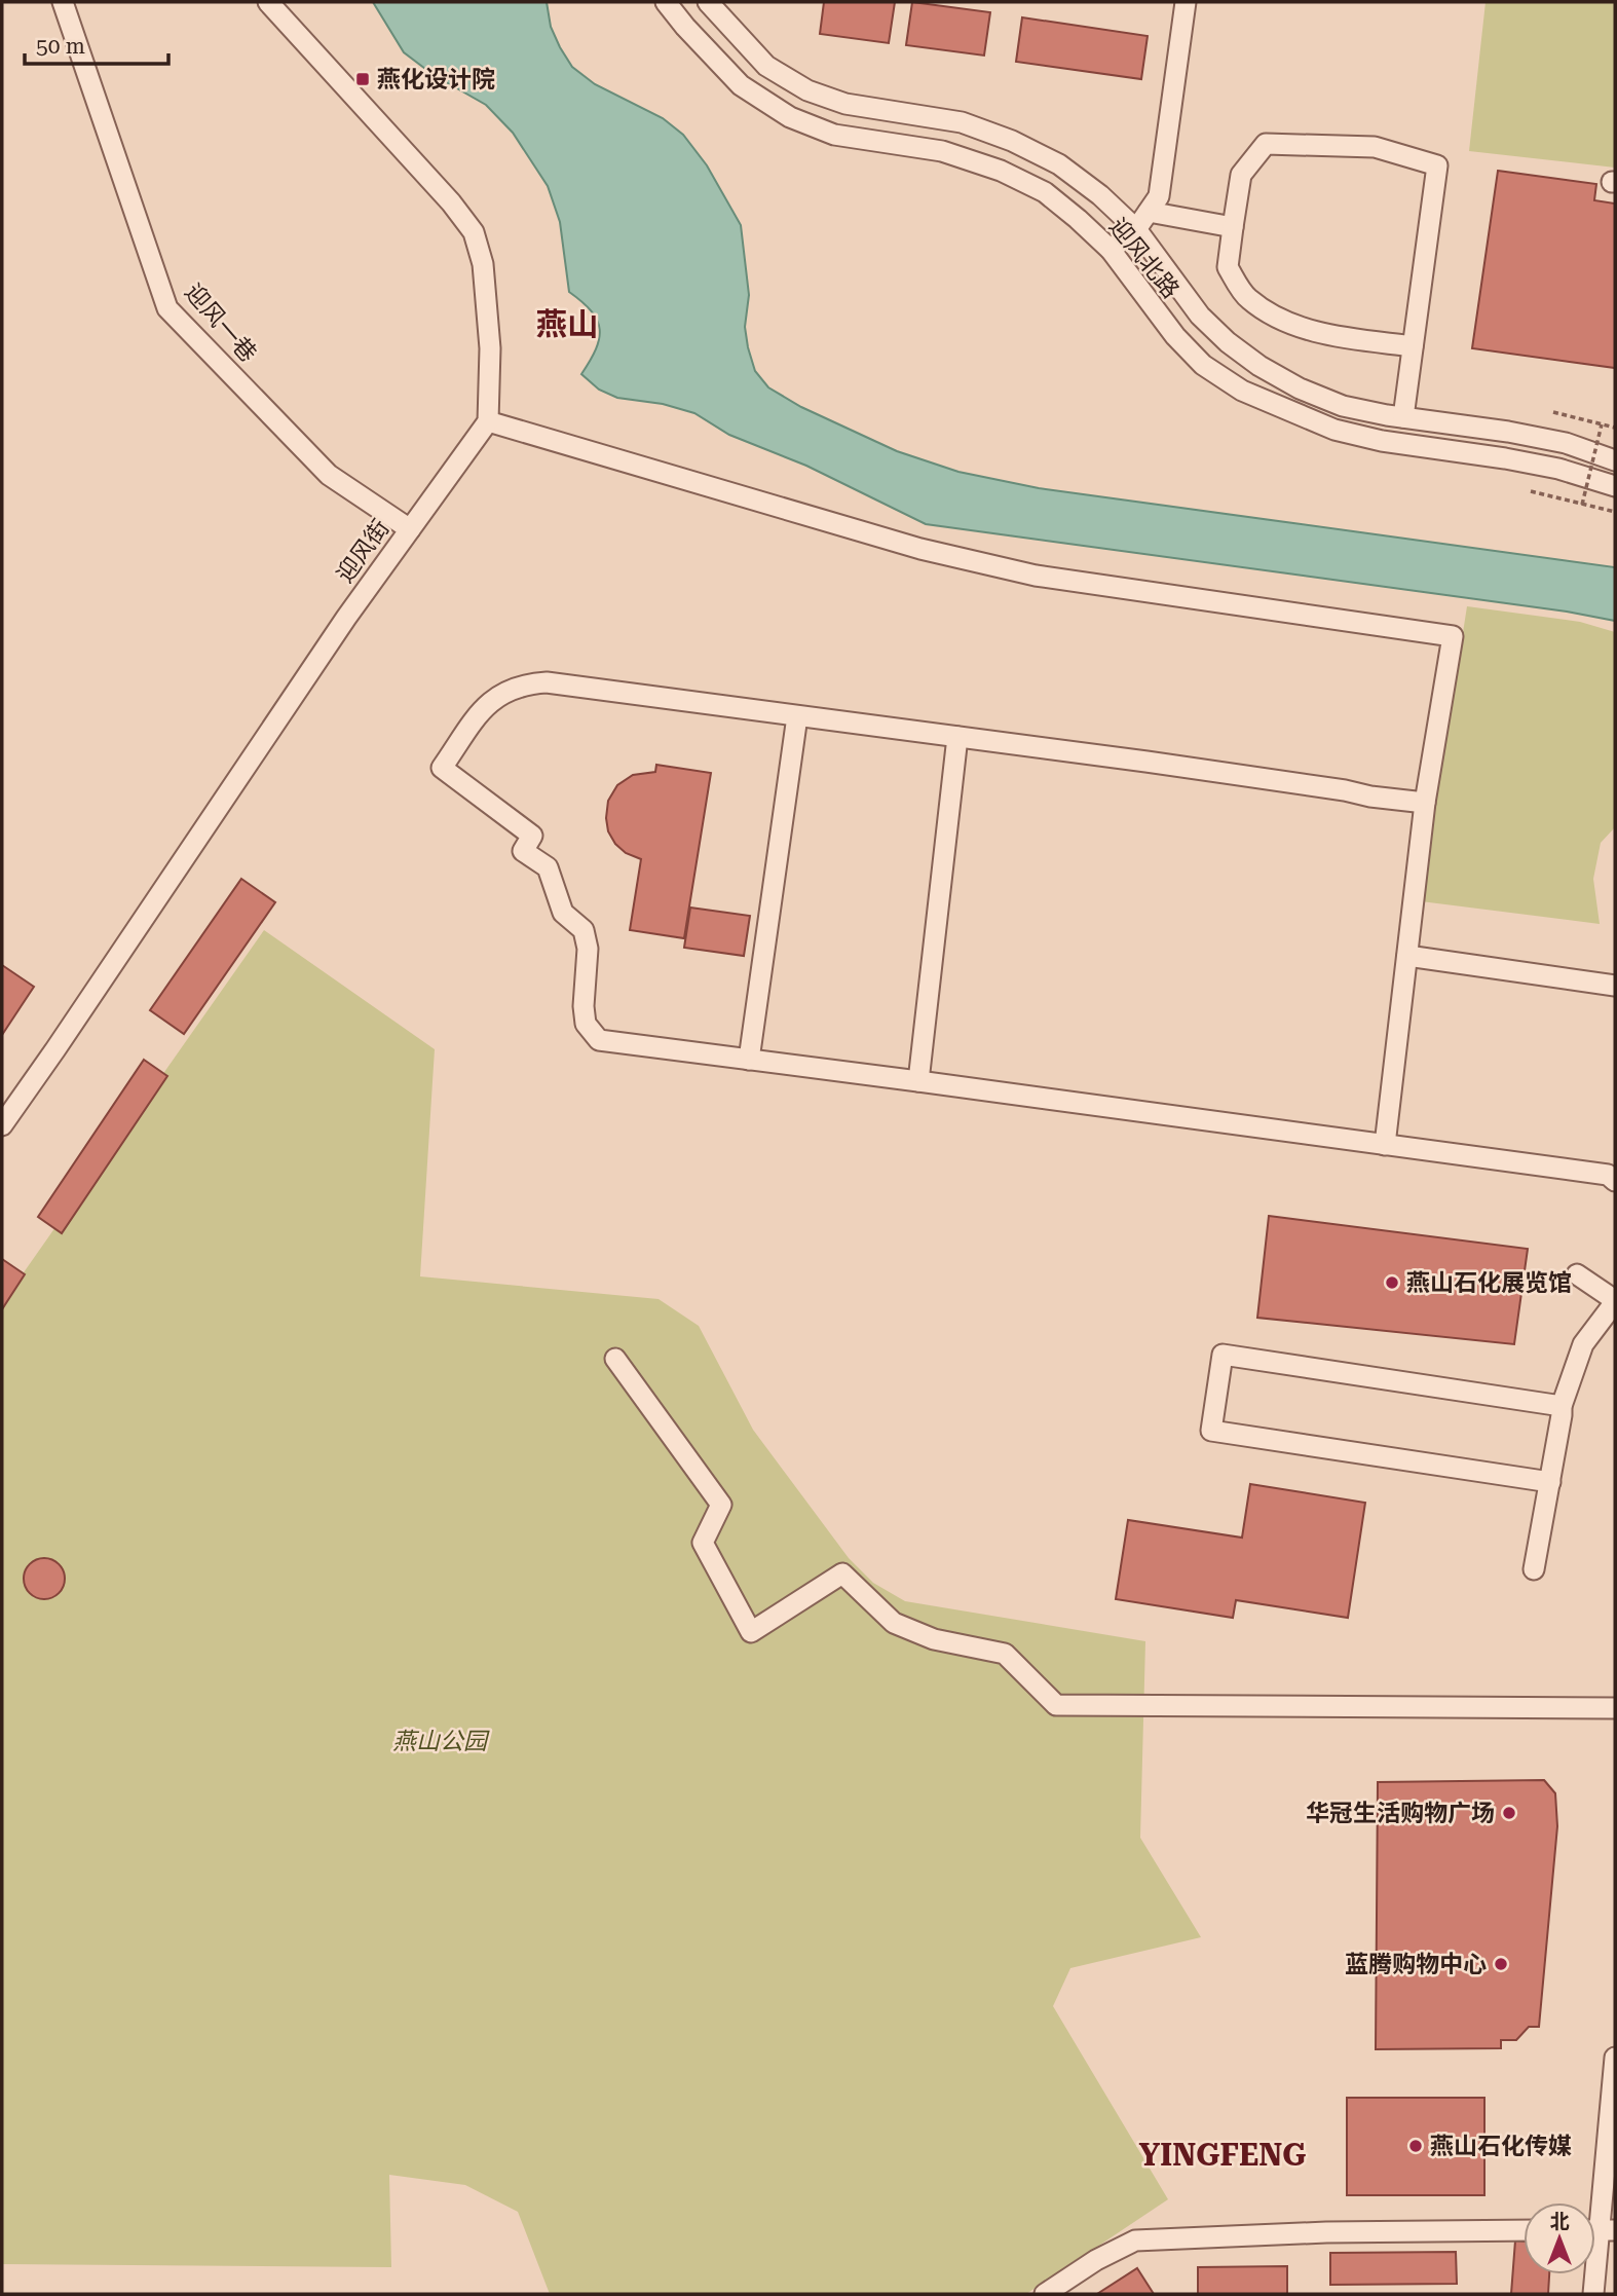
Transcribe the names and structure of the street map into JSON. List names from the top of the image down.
{
  "streets": {
    "street": ["迎风北路", "迎风一巷", "迎风街"]
  },
  "crossings": [
    ["迎风一巷", "迎风街"]
  ],
  "districts": ["燕山", "YINGFENG"],
  "parks": ["燕山公园"],
  "places": {
    "transit": ["燕化设计院"],
    "other": [
      "燕山石化展览馆",
      "华冠生活购物广场",
      "蓝腾购物中心",
      "燕山石化传媒"
    ]
  },
  "scale_bar": "50 m",
  "north": "top"
}
